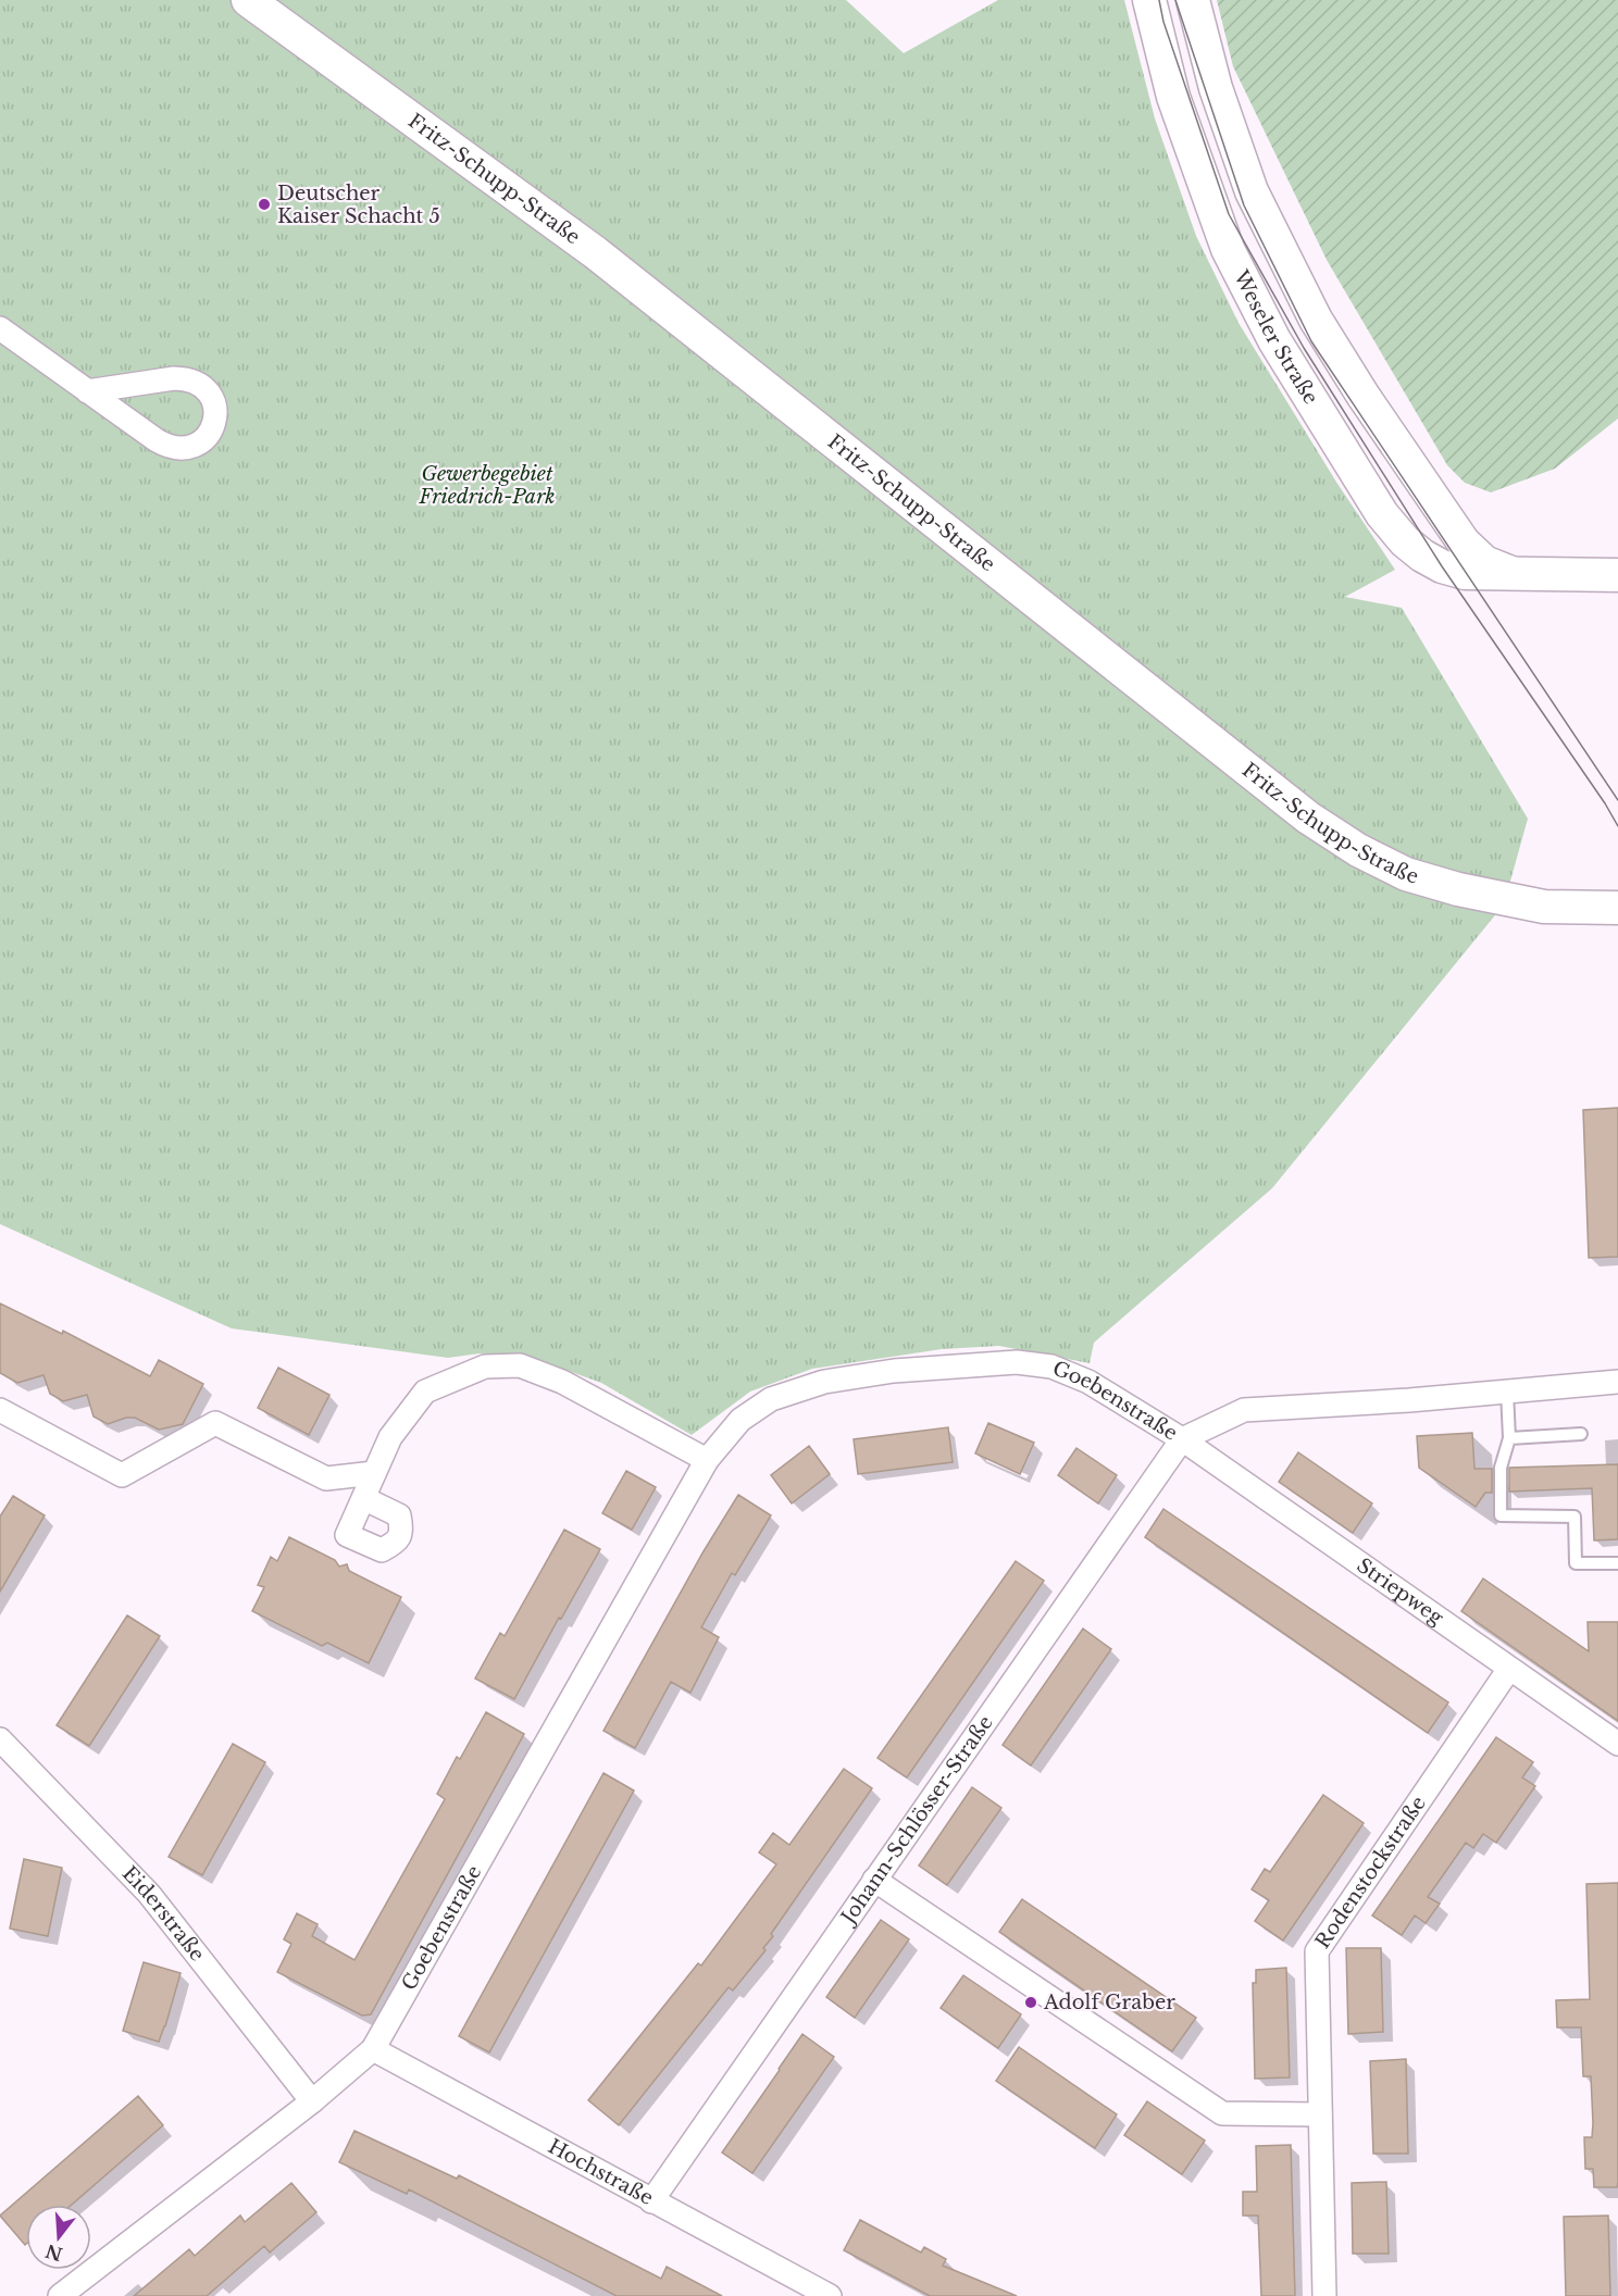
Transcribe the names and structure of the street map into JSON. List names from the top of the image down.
{
  "streets": {
    "main road": ["Fritz-Schupp-Straße", "Weseler Straße"],
    "street": [
      "Goebenstraße",
      "Striepweg",
      "Johann-Schlösser-Straße",
      "Rodenstockstraße",
      "Eiderstraße",
      "Hochstraße"
    ]
  },
  "crossings": [
    ["Goebenstraße", "Striepweg"],
    ["Goebenstraße", "Johann-Schlösser-Straße"],
    ["Goebenstraße", "Eiderstraße"],
    ["Goebenstraße", "Hochstraße"],
    ["Striepweg", "Johann-Schlösser-Straße"],
    ["Striepweg", "Rodenstockstraße"],
    ["Johann-Schlösser-Straße", "Hochstraße"]
  ],
  "parks": ["Gewerbegebiet Friedrich-Park"],
  "places": ["Deutscher Kaiser Schacht 5", "Adolf Graber"],
  "north": "bottom"
}
